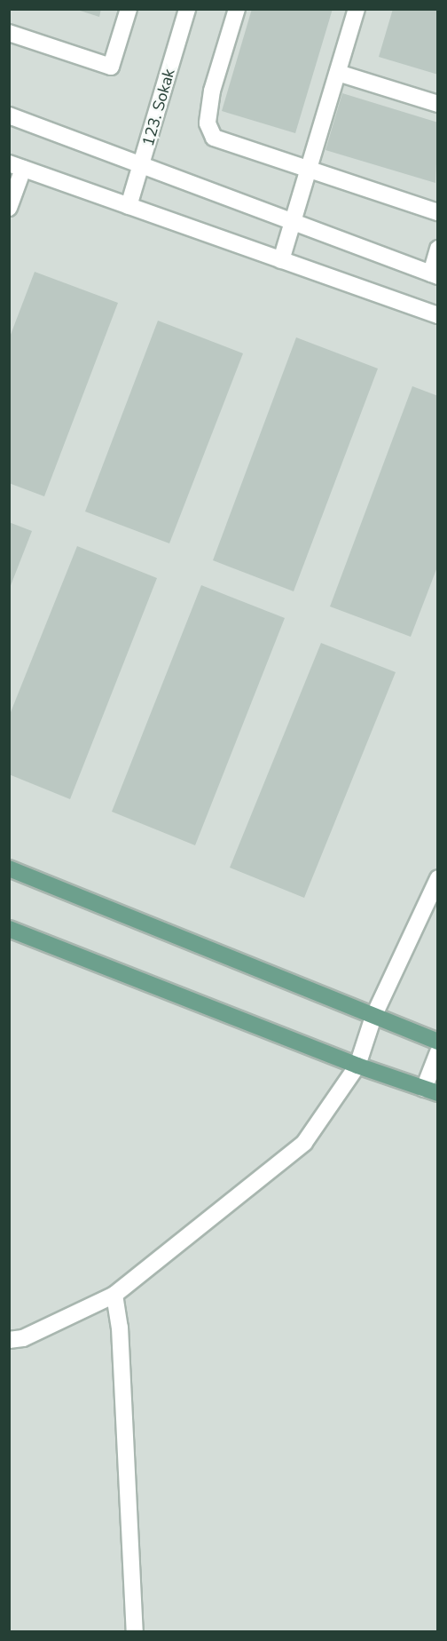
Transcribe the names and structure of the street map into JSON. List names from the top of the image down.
{
  "streets": {
    "street": ["123. Sokak"]
  }
}
